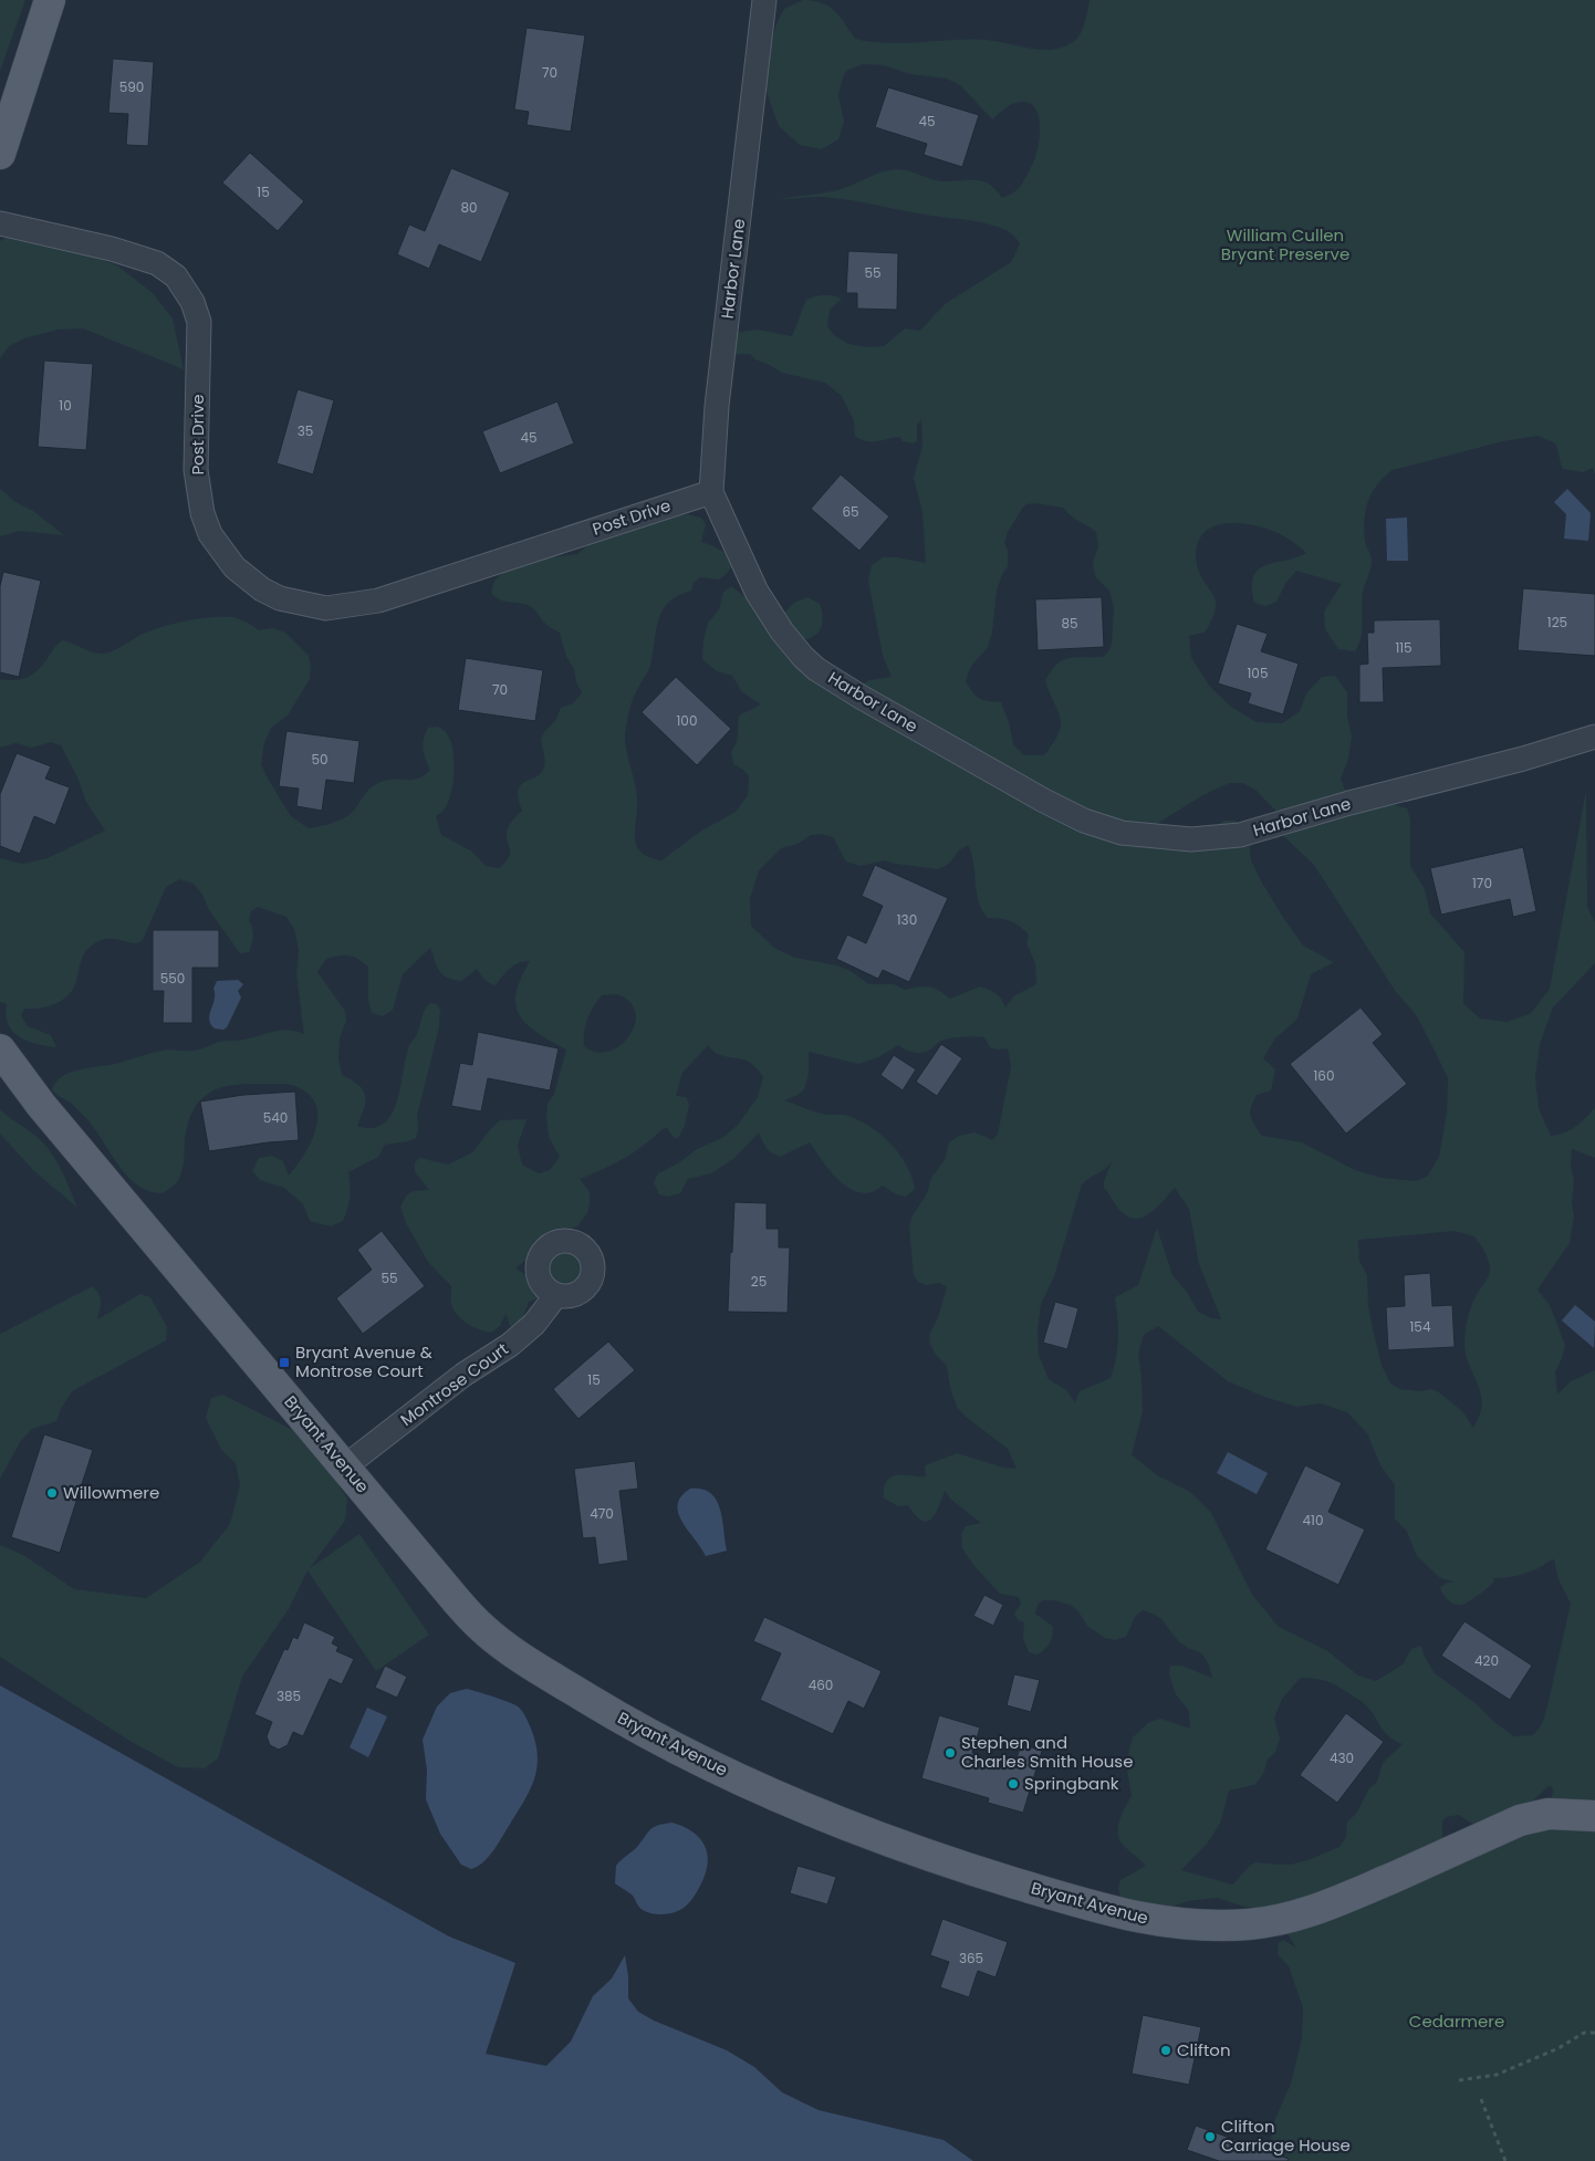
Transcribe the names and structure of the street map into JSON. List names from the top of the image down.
{
  "streets": {
    "main road": ["Bryant Avenue"],
    "street": ["Harbor Lane", "Post Drive", "Montrose Court"]
  },
  "crossings": [
    ["Harbor Lane", "Post Drive"],
    ["Montrose Court", "Bryant Avenue"]
  ],
  "parks": ["William Cullen Bryant Preserve", "Cedarmere"],
  "places": {
    "transit": ["Bryant Avenue & Montrose Court"],
    "other": [
      "Willowmere",
      "Stephen and Charles Smith House",
      "Springbank",
      "Clifton",
      "Clifton Carriage House"
    ]
  },
  "house_numbers": [
    "70",
    "590",
    "45",
    "15",
    "80",
    "55",
    "10",
    "35",
    "45",
    "65",
    "125",
    "85",
    "115",
    "105",
    "70",
    "100",
    "50",
    "170",
    "130",
    "550",
    "160",
    "540",
    "55",
    "25",
    "154",
    "15",
    "470",
    "410",
    "420",
    "460",
    "385",
    "430",
    "365"
  ]
}
